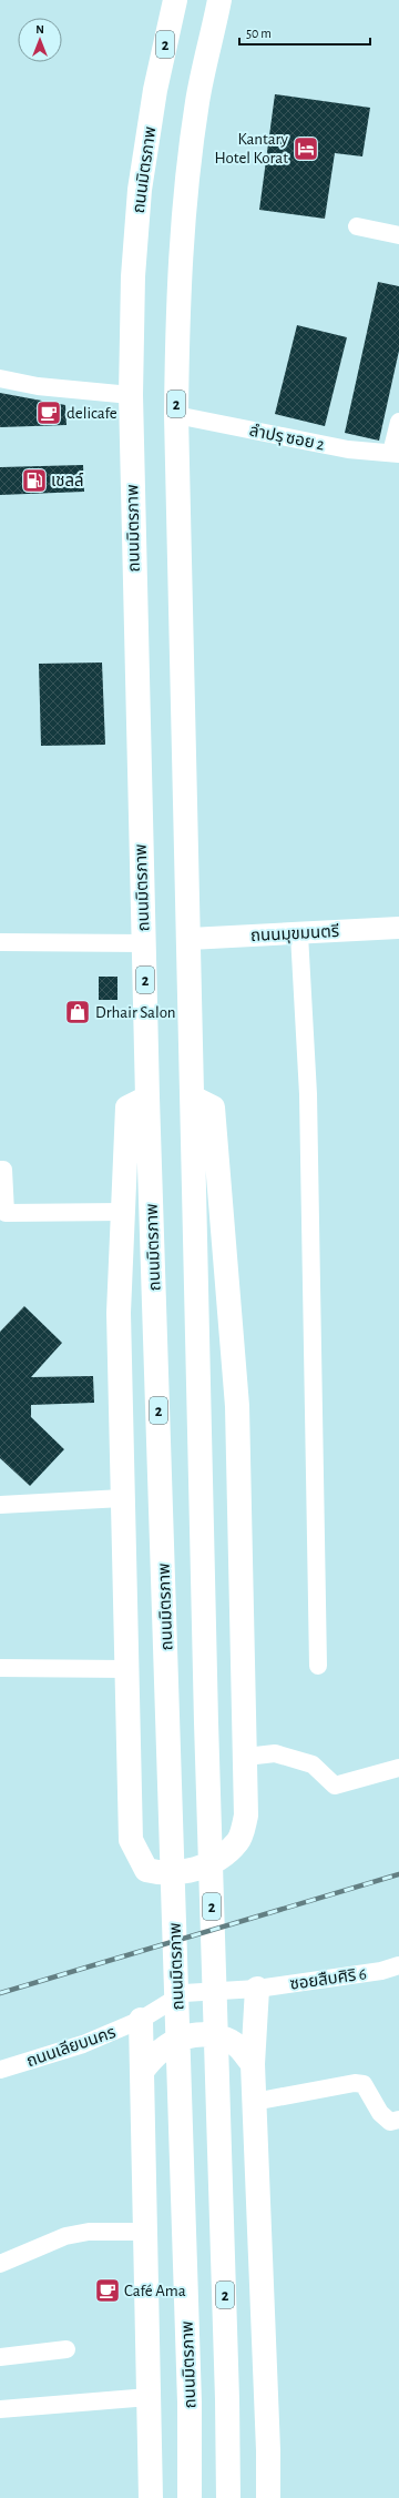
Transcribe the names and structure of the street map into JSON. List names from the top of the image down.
{
  "streets": {
    "highway": ["2", "ถนนมิตรภาพ"],
    "main road": ["ถนนมุขมนตรี"],
    "street": ["ลำปรุ ซอย 2", "ซอยสืบศิริ 6", "ถนนเลียบนคร"]
  },
  "crossings": [
    ["2", "ลำปรุ ซอย 2"],
    ["2", "ถนนมุขมนตรี"],
    ["ซอยสืบศิริ 6", "ถนนเลียบนคร"]
  ],
  "places": {
    "hotel": ["Kantary Hotel Korat"],
    "cafe": ["delicafe", "Café Ama"],
    "fuel station": ["เชลล์"],
    "shop": ["Drhair Salon"]
  },
  "scale_bar": "50 m",
  "north": "top"
}
